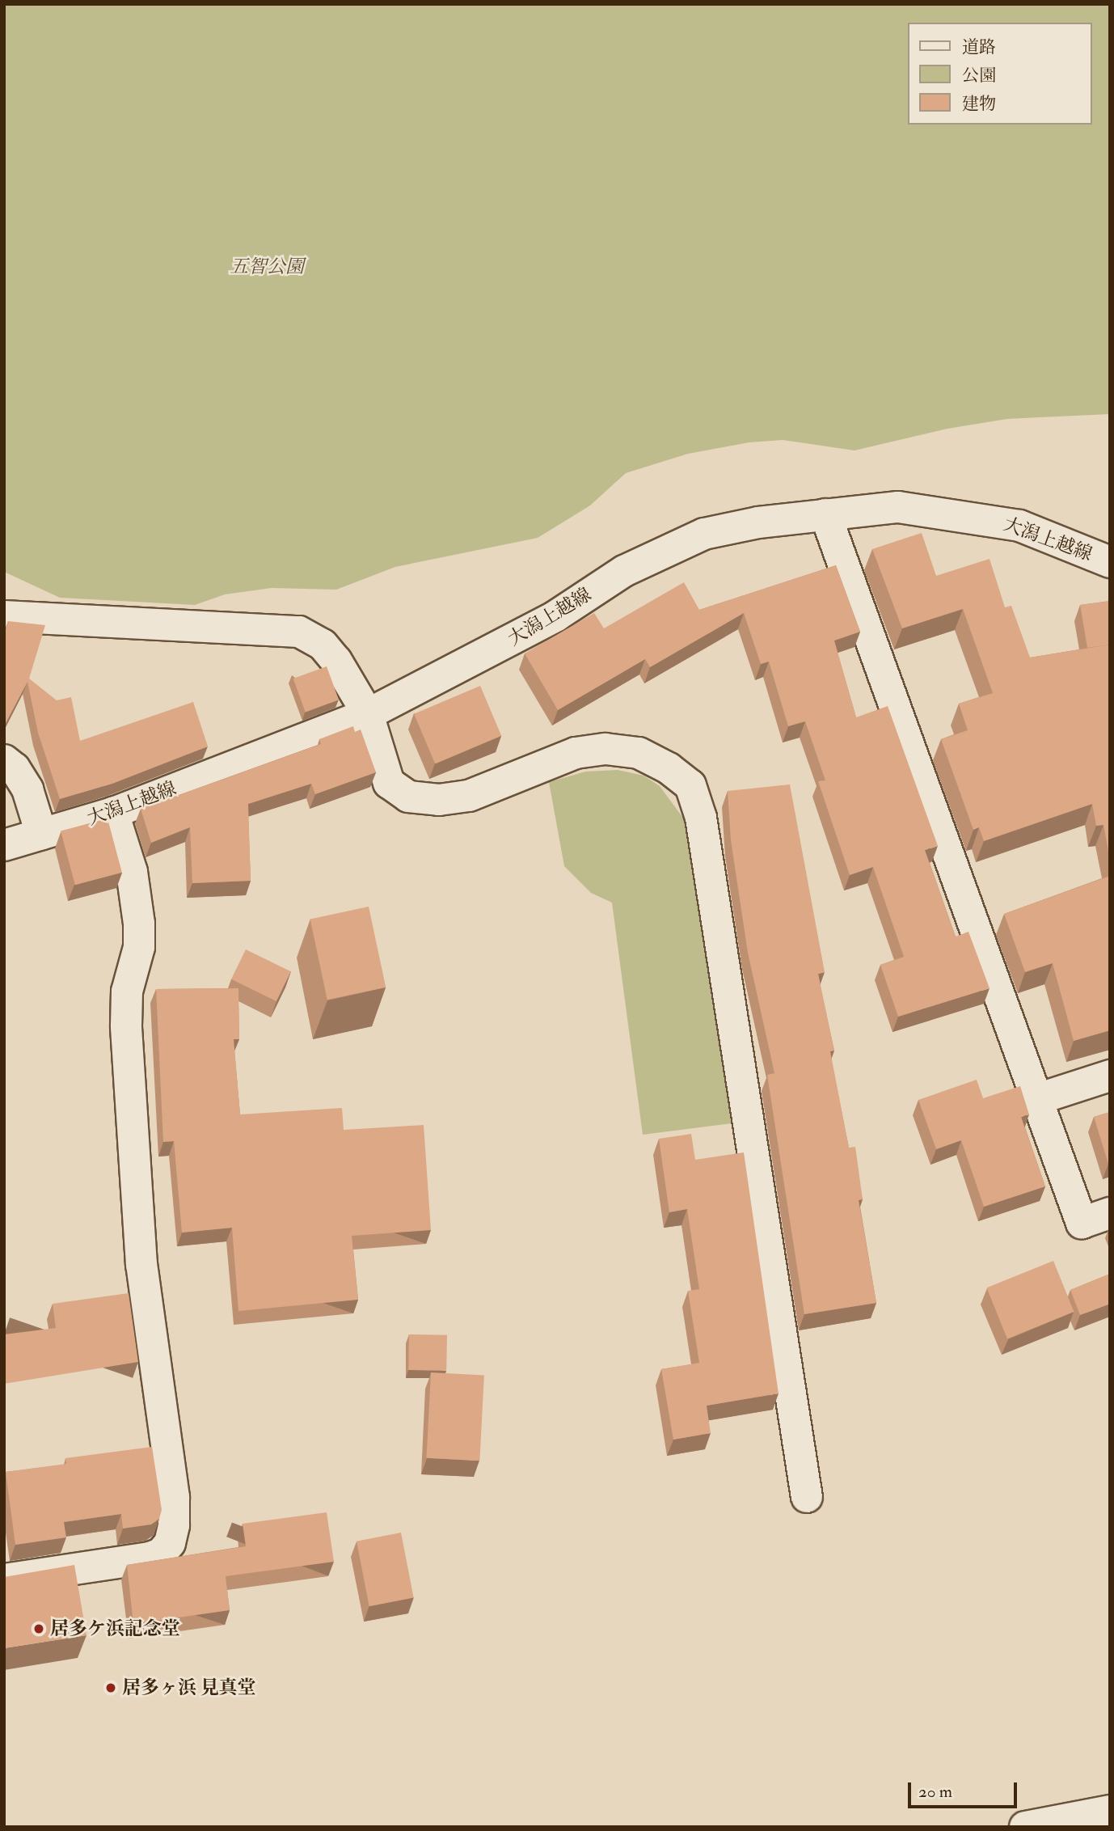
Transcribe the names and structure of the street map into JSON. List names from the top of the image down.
{
  "streets": {
    "street": ["大潟上越線"]
  },
  "parks": ["五智公園"],
  "places": ["居多ケ浜記念堂", "居多ヶ浜 見真堂"],
  "legend": ["道路", "公園", "建物"],
  "scale_bar": "20 m"
}
